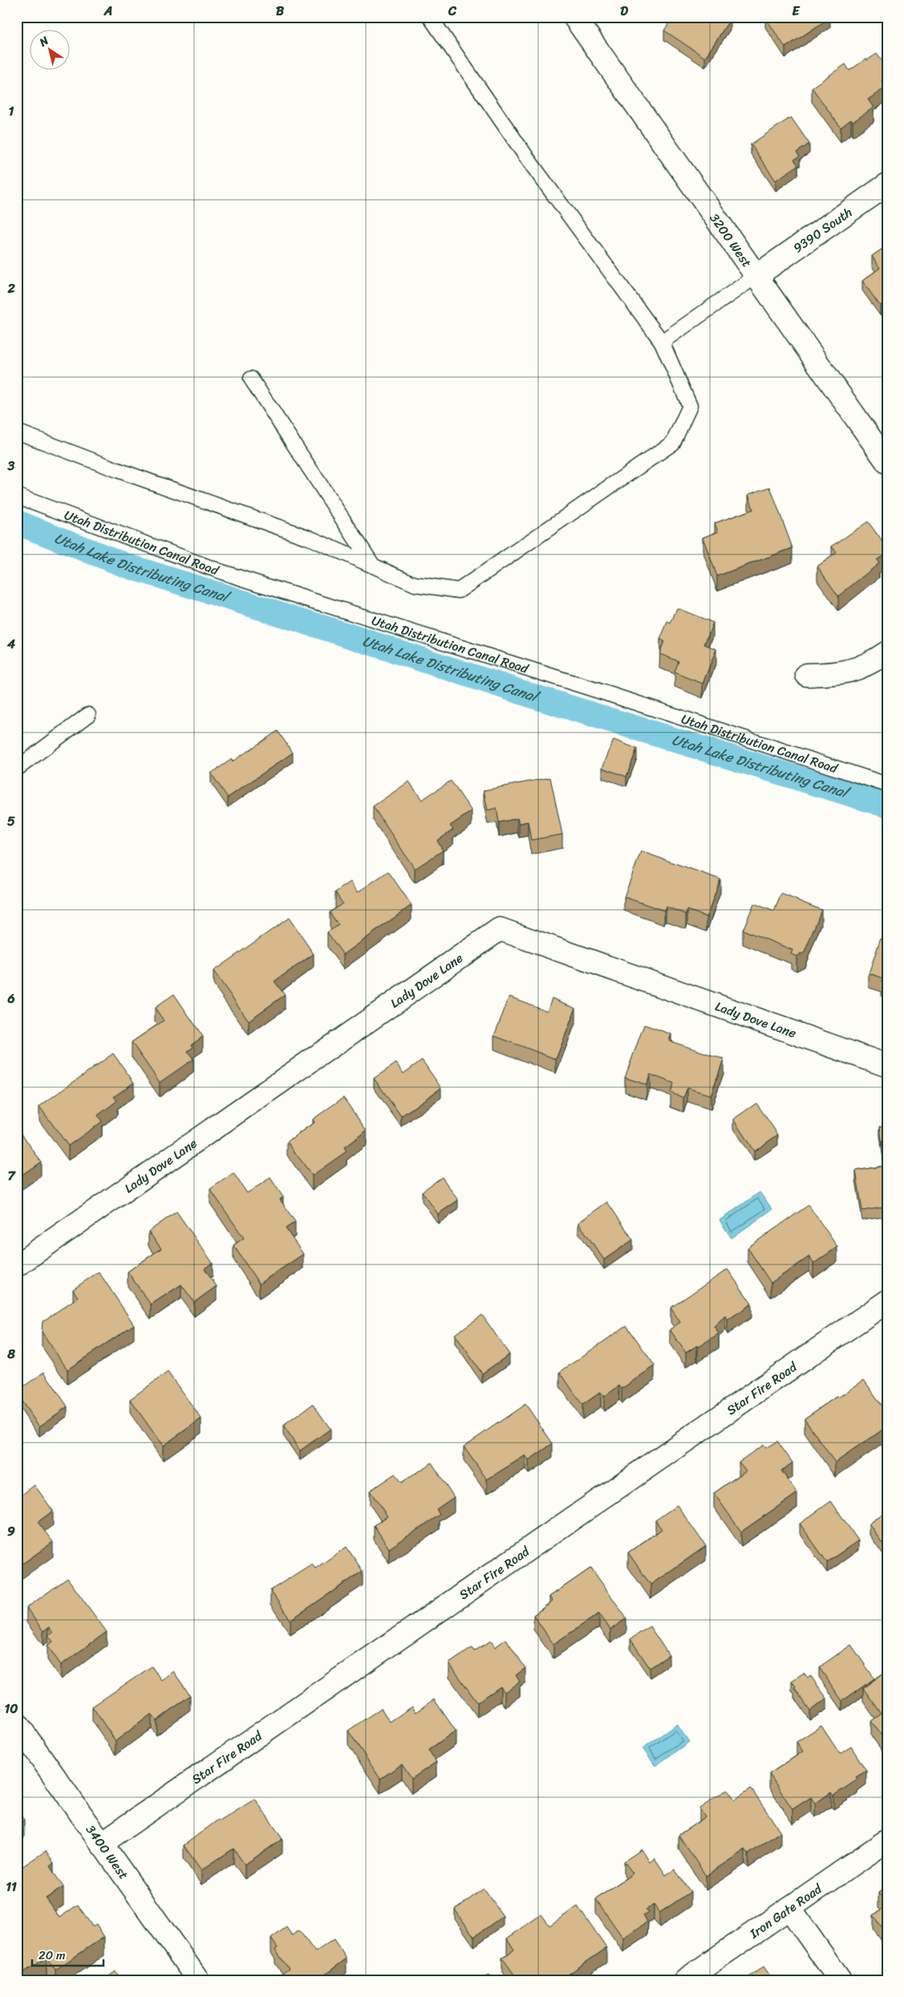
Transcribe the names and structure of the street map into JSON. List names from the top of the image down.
{
  "streets": {
    "street": [
      "9390 South",
      "3200 West",
      "Lady Dove Lane",
      "Star Fire Road",
      "3400 West",
      "Iron Gate Road"
    ],
    "lane": ["Utah Distribution Canal Road"]
  },
  "crossings": [
    ["9390 South", "3200 West"],
    ["Star Fire Road", "3400 West"]
  ],
  "water": ["Utah Lake Distributing Canal"],
  "scale_bar": "20 m",
  "north": "top left",
  "grid": {
    "columns": [
      "A",
      "B",
      "C",
      "D",
      "E"
    ],
    "rows": [
      "1",
      "2",
      "3",
      "4",
      "5",
      "6",
      "7",
      "8",
      "9",
      "10",
      "11"
    ]
  }
}
